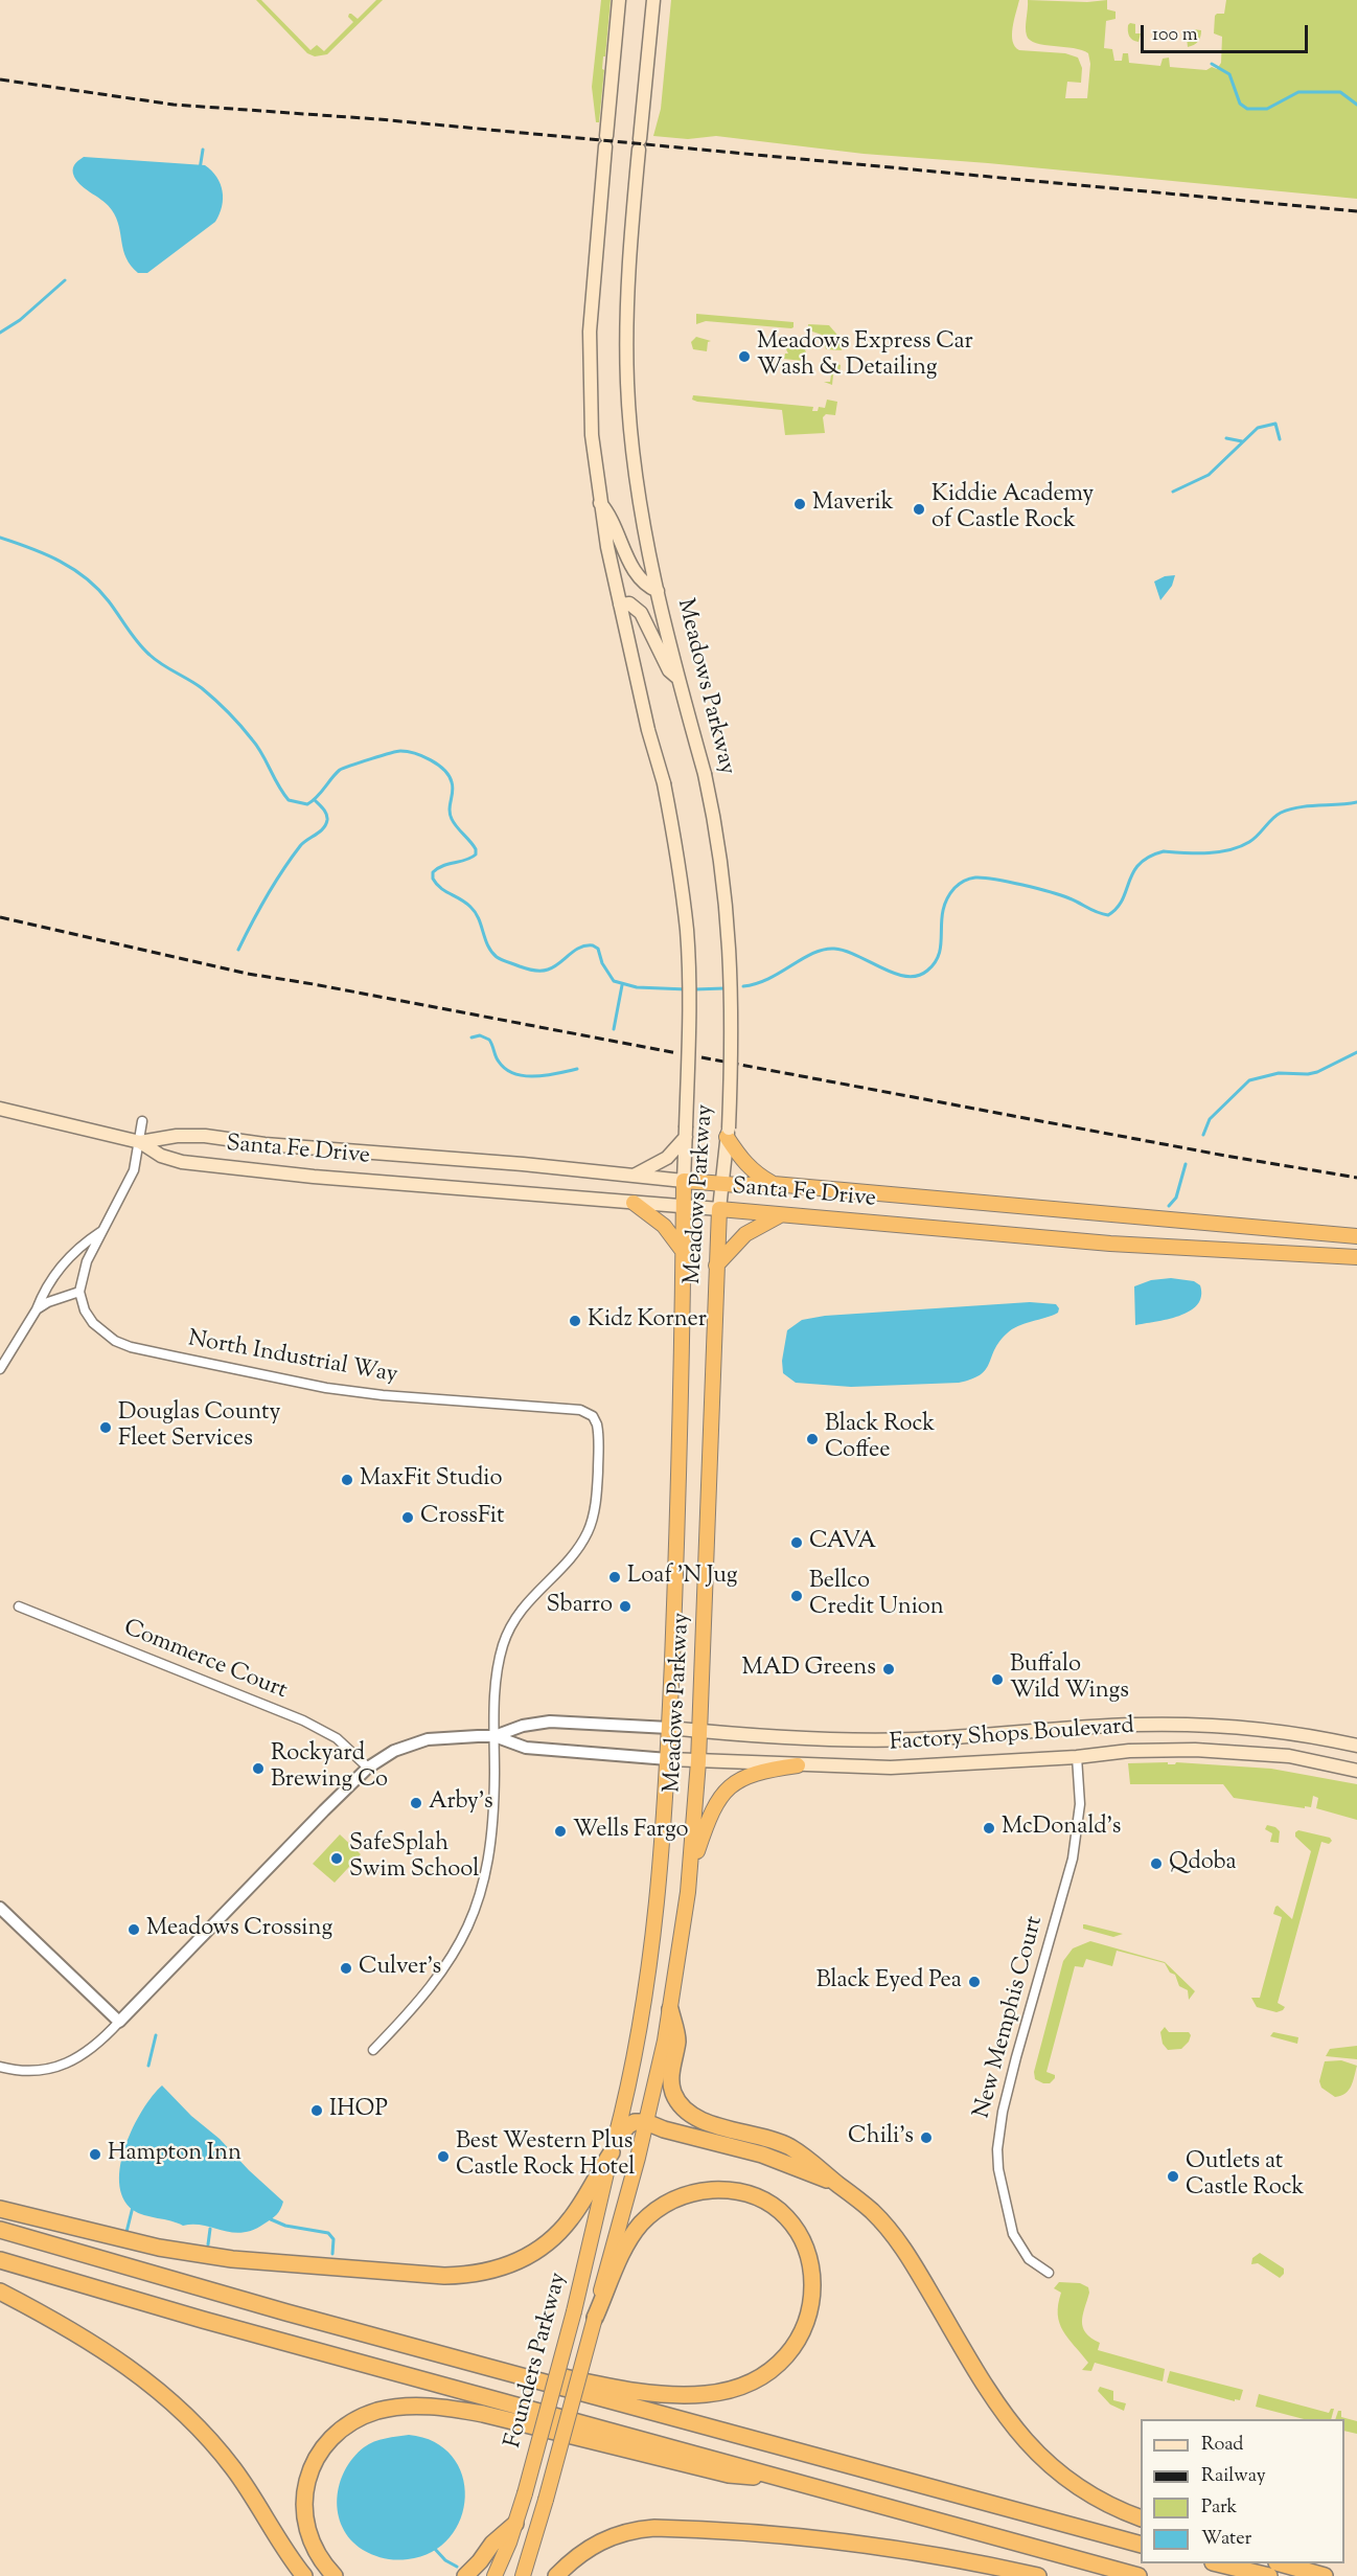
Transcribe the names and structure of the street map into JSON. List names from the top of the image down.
{
  "streets": {
    "highway": ["Meadows Parkway", "Santa Fe Drive", "Founders Parkway"],
    "main road": ["Factory Shops Boulevard"],
    "street": ["North Industrial Way", "Commerce Court", "New Memphis Court"]
  },
  "crossings": [
    ["Meadows Parkway", "Santa Fe Drive"],
    ["Meadows Parkway", "Factory Shops Boulevard"],
    ["Meadows Parkway", "Founders Parkway"],
    ["Factory Shops Boulevard", "New Memphis Court"]
  ],
  "places": [
    "Meadows Express Car Wash & Detailing",
    "Maverik",
    "Kiddie Academy of Castle Rock",
    "Kidz Korner",
    "Douglas County Fleet Services",
    "Black Rock Coffee",
    "MaxFit Studio",
    "CrossFit",
    "CAVA",
    "Loaf 'N Jug",
    "Bellco Credit Union",
    "Sbarro",
    "MAD Greens",
    "Buffalo Wild Wings",
    "Rockyard Brewing Co",
    "Arby's",
    "McDonald's",
    "Wells Fargo",
    "SafeSplah Swim School",
    "Qdoba",
    "Meadows Crossing",
    "Culver's",
    "Black Eyed Pea",
    "IHOP",
    "Chili's",
    "Hampton Inn",
    "Best Western Plus Castle Rock Hotel",
    "Outlets at Castle Rock"
  ],
  "legend": [
    "Road",
    "Railway",
    "Park",
    "Water"
  ],
  "scale_bar": "100 m"
}
